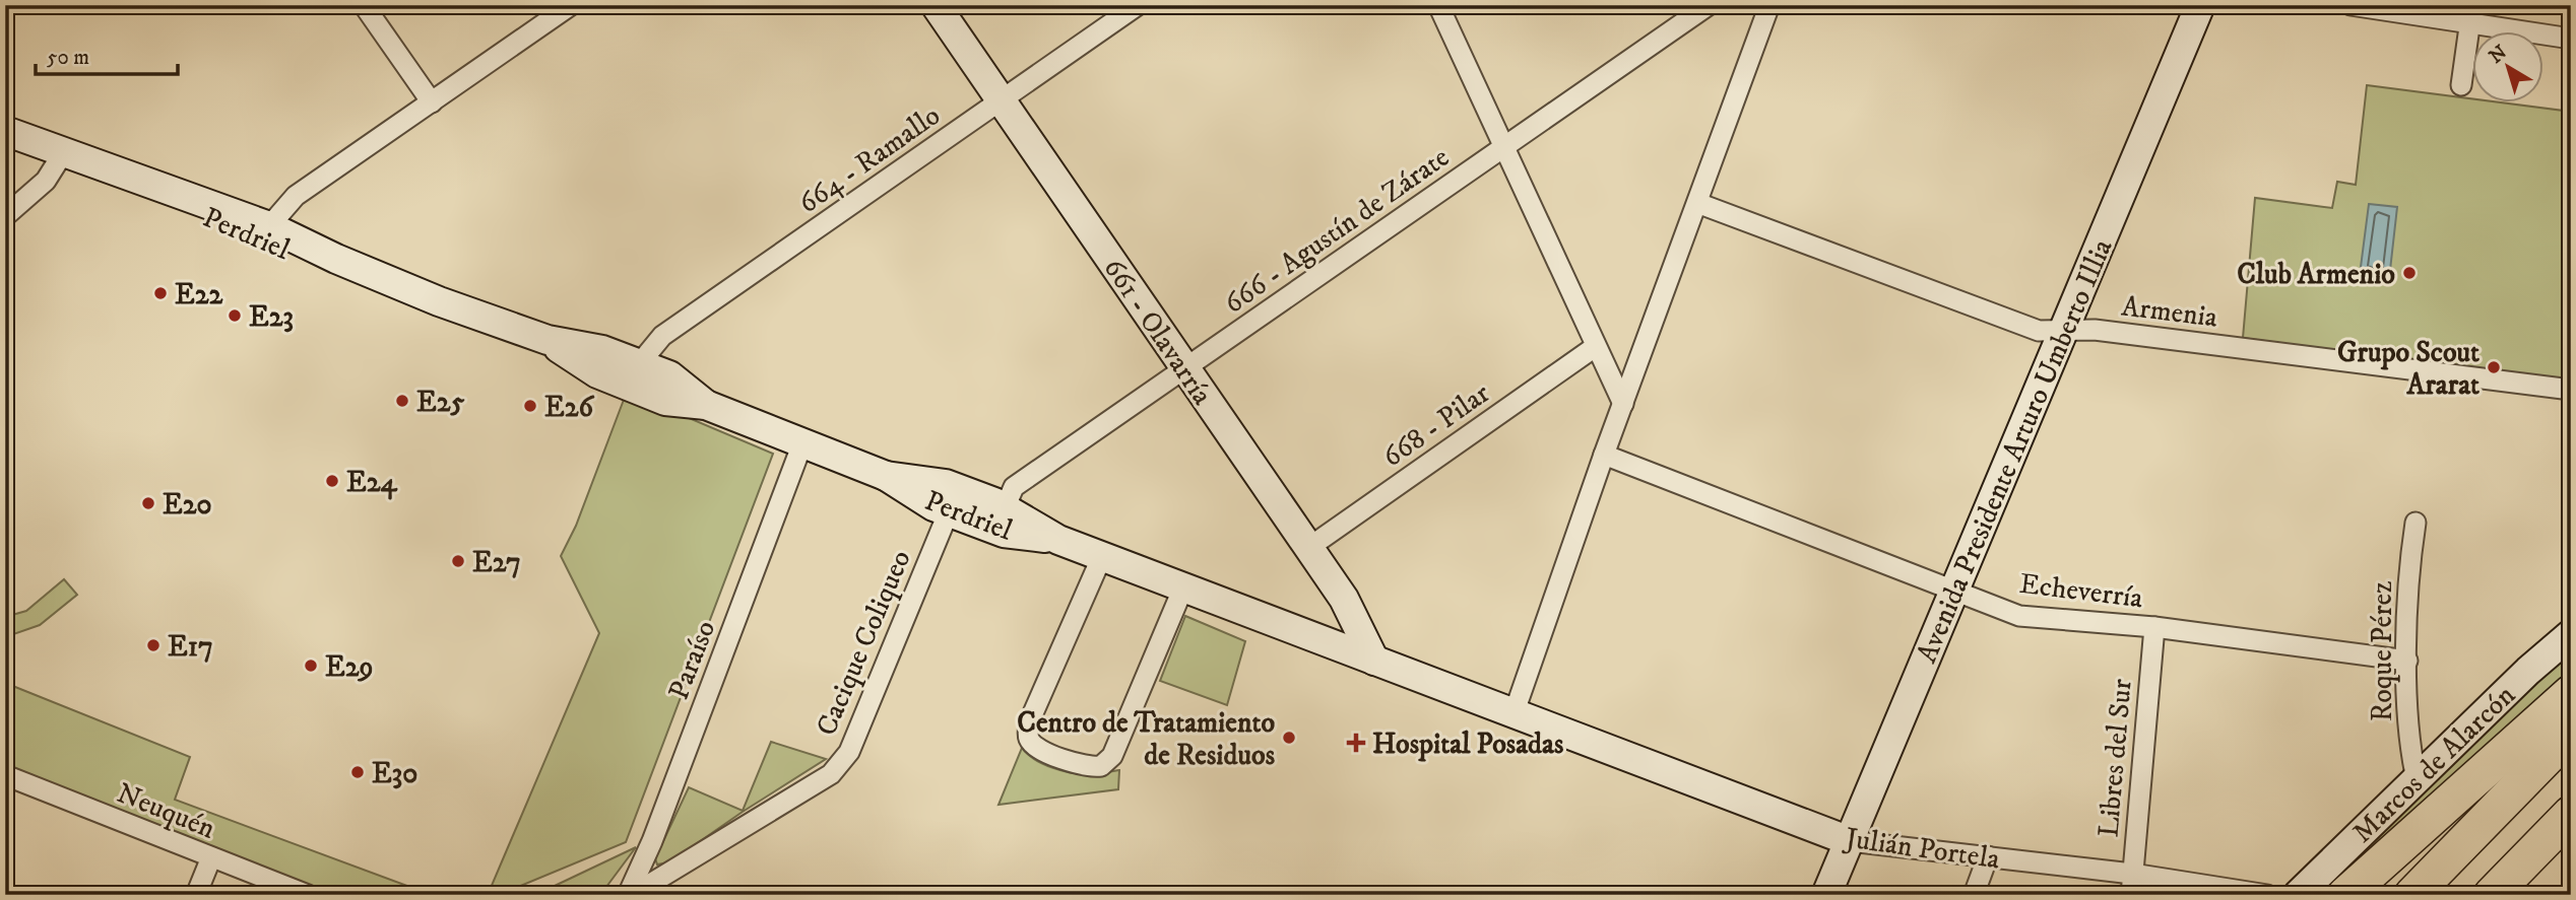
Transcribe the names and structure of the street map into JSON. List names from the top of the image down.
{
  "streets": {
    "main road": [
      "Perdriel",
      "661 - Olavarría",
      "Avenida Presidente Arturo Umberto Illia",
      "Marcos de Alarcón",
      "Julián Portela"
    ],
    "street": [
      "664 - Ramallo",
      "666 - Agustín de Zárate",
      "Armenia",
      "668 - Pilar",
      "Echeverría",
      "Cacique Coliqueo",
      "Roque Pérez",
      "Paraíso",
      "Libres del Sur",
      "Neuquén"
    ]
  },
  "crossings": [
    ["664 - Ramallo", "661 - Olavarría"],
    ["666 - Agustín de Zárate", "661 - Olavarría"],
    ["Perdriel", "Cacique Coliqueo"],
    ["Perdriel", "Julián Portela"],
    ["Armenia", "Avenida Presidente Arturo Umberto Illia"],
    ["661 - Olavarría", "668 - Pilar"],
    ["661 - Olavarría", "Julián Portela"],
    ["Avenida Presidente Arturo Umberto Illia", "Echeverría"],
    ["Avenida Presidente Arturo Umberto Illia", "Julián Portela"],
    ["Echeverría", "Roque Pérez"],
    ["Echeverría", "Libres del Sur"],
    ["Cacique Coliqueo", "Paraíso"],
    ["Roque Pérez", "Marcos de Alarcón"],
    ["Libres del Sur", "Julián Portela"]
  ],
  "places": {
    "other": [
      "Club Armenio",
      "E22",
      "E23",
      "Grupo Scout Ararat",
      "E25",
      "E26",
      "E24",
      "E20",
      "E27",
      "E17",
      "E29",
      "Centro de Tratamiento de Residuos",
      "E30"
    ],
    "health": ["Hospital Posadas"]
  },
  "scale_bar": "50 m",
  "north": "top left"
}
